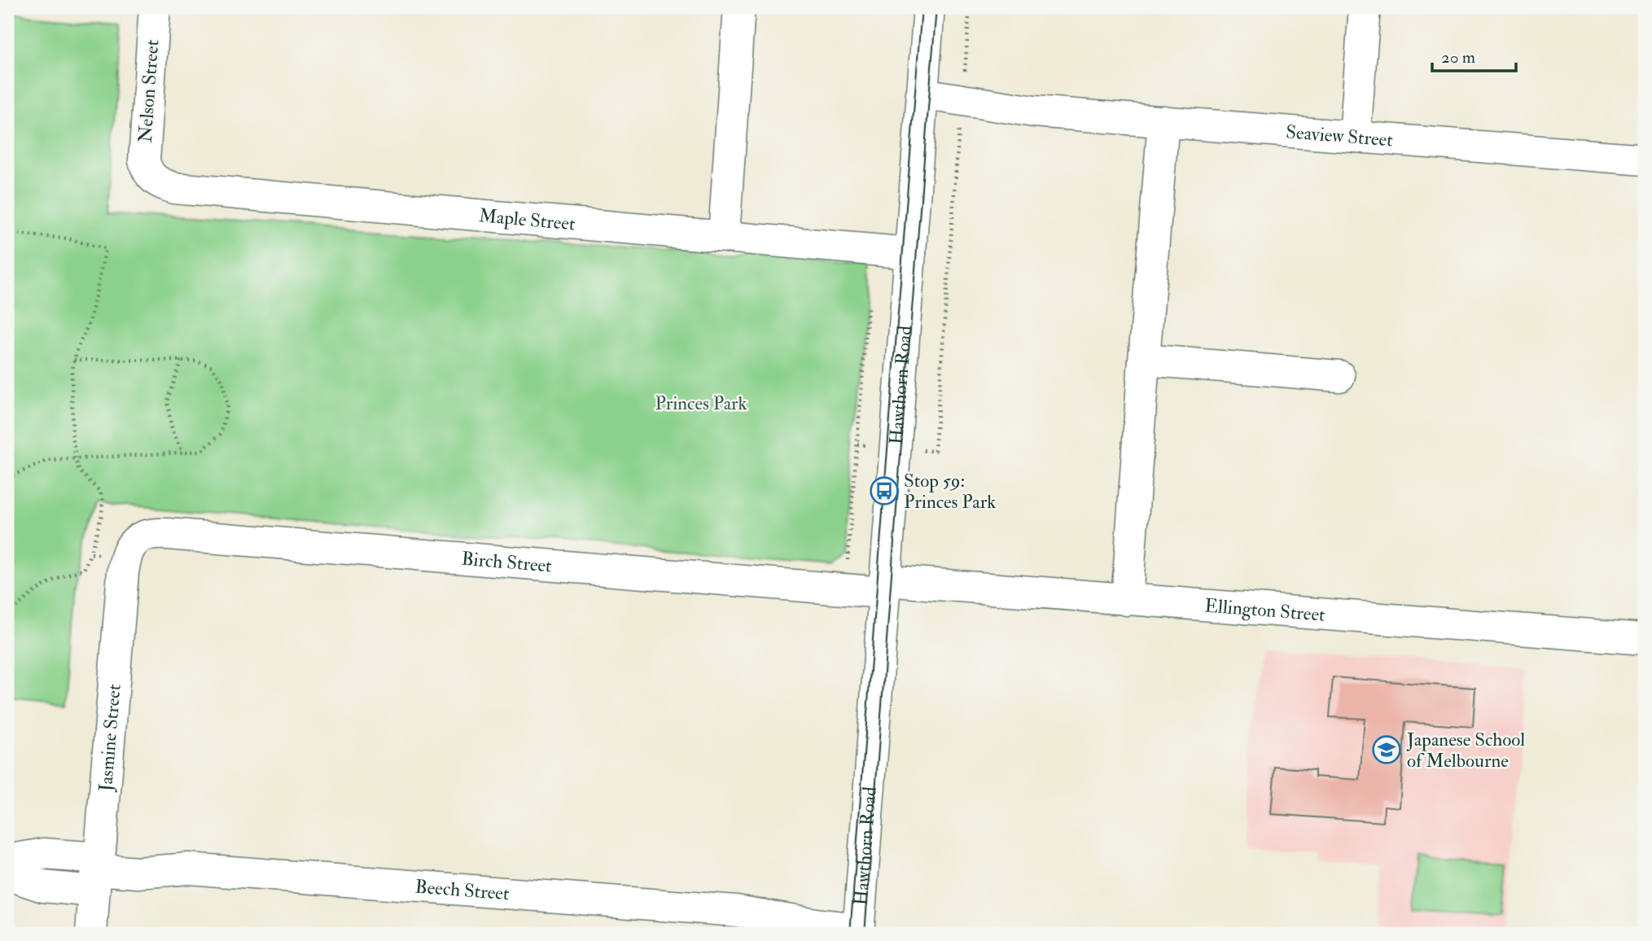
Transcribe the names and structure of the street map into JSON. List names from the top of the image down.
{
  "streets": {
    "street": [
      "Nelson Street",
      "Seaview Street",
      "Maple Street",
      "Hawthorn Road",
      "Birch Street",
      "Ellington Street",
      "Jasmine Street",
      "Beech Street"
    ]
  },
  "crossings": [
    ["Nelson Street", "Maple Street"],
    ["Seaview Street", "Hawthorn Road"],
    ["Maple Street", "Hawthorn Road"],
    ["Hawthorn Road", "Birch Street"],
    ["Hawthorn Road", "Ellington Street"],
    ["Hawthorn Road", "Beech Street"],
    ["Birch Street", "Ellington Street"],
    ["Birch Street", "Jasmine Street"],
    ["Jasmine Street", "Beech Street"]
  ],
  "parks": ["Princes Park"],
  "places": {
    "bus stop": ["Stop 59: Princes Park"],
    "school or university": ["Japanese School of Melbourne"]
  },
  "scale_bar": "20 m"
}
